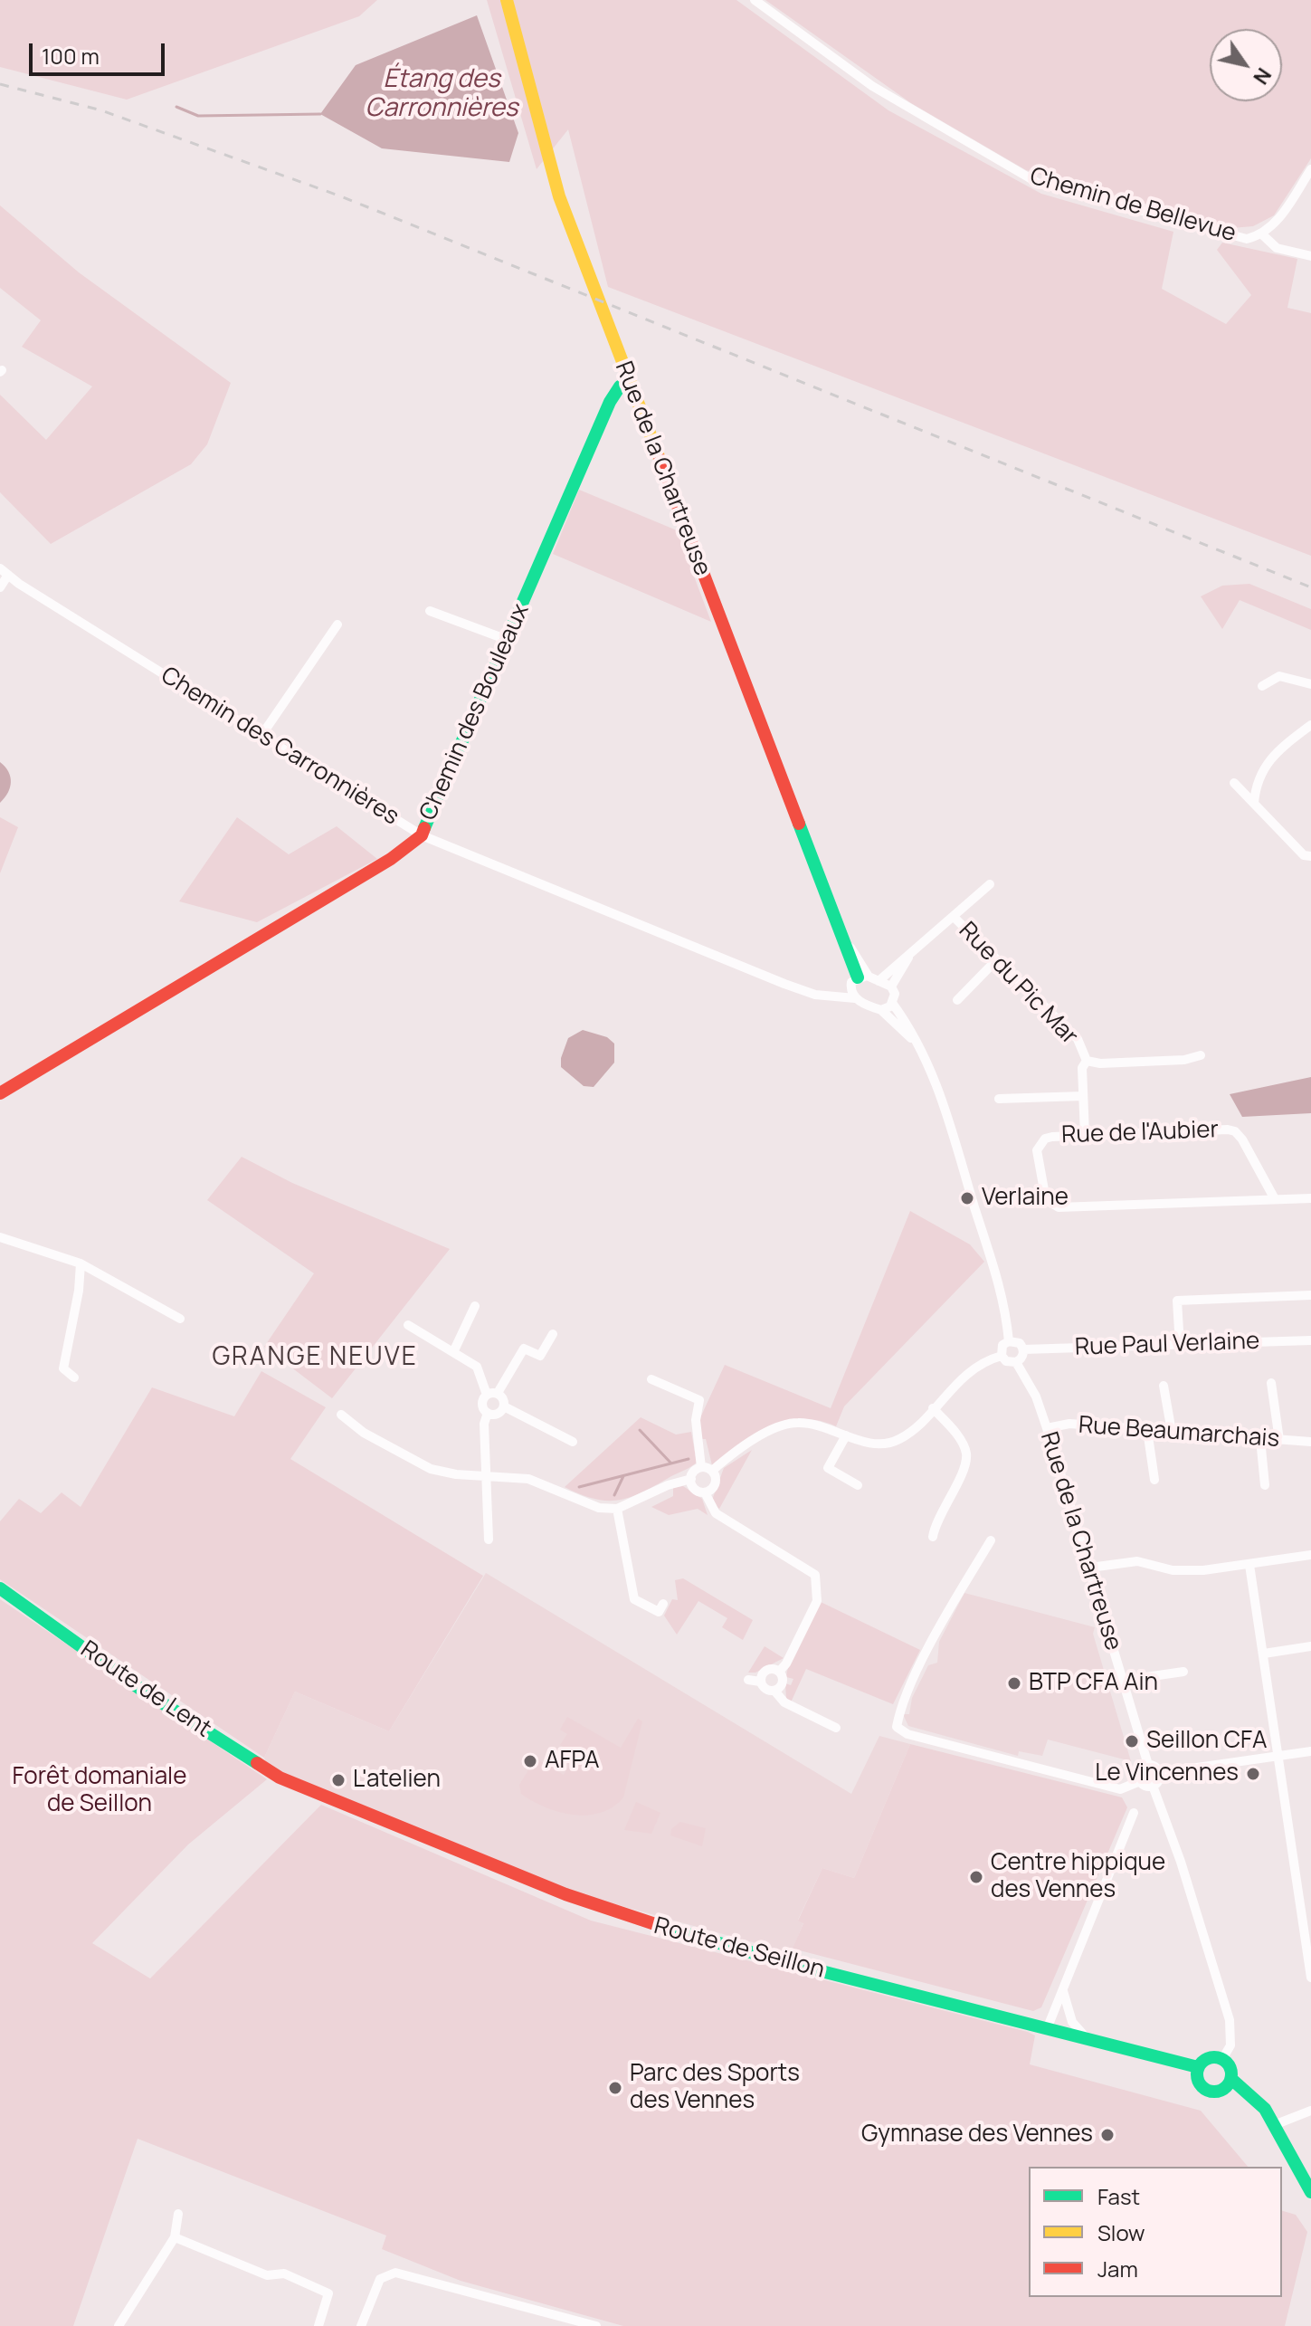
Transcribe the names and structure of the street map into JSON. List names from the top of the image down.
{
  "streets": {
    "street": [
      "Chemin de Bellevue",
      "Rue de la Chartreuse",
      "Chemin des Bouleaux",
      "Chemin des Carronnières",
      "Rue du Pic Mar",
      "Rue de l'Aubier",
      "Rue Paul Verlaine",
      "Rue Beaumarchais",
      "Route de Lent",
      "Route de Seillon"
    ]
  },
  "crossings": [
    ["Rue de la Chartreuse", "Chemin des Bouleaux"],
    ["Rue de la Chartreuse", "Rue Paul Verlaine"],
    ["Rue de la Chartreuse", "Rue Beaumarchais"],
    ["Chemin des Bouleaux", "Chemin des Carronnières"],
    ["Rue du Pic Mar", "Rue de l'Aubier"],
    ["Route de Lent", "Route de Seillon"]
  ],
  "districts": ["GRANGE NEUVE"],
  "water": ["Étang des Carronnières"],
  "parks": ["Forêt domaniale de Seillon"],
  "places": [
    "Verlaine",
    "BTP CFA Ain",
    "Seillon CFA",
    "AFPA",
    "Le Vincennes",
    "L'atelien",
    "Centre hippique des Vennes",
    "Parc des Sports des Vennes",
    "Gymnase des Vennes"
  ],
  "legend": ["Fast", "Slow", "Jam"],
  "scale_bar": "100 m",
  "north": "bottom right"
}
